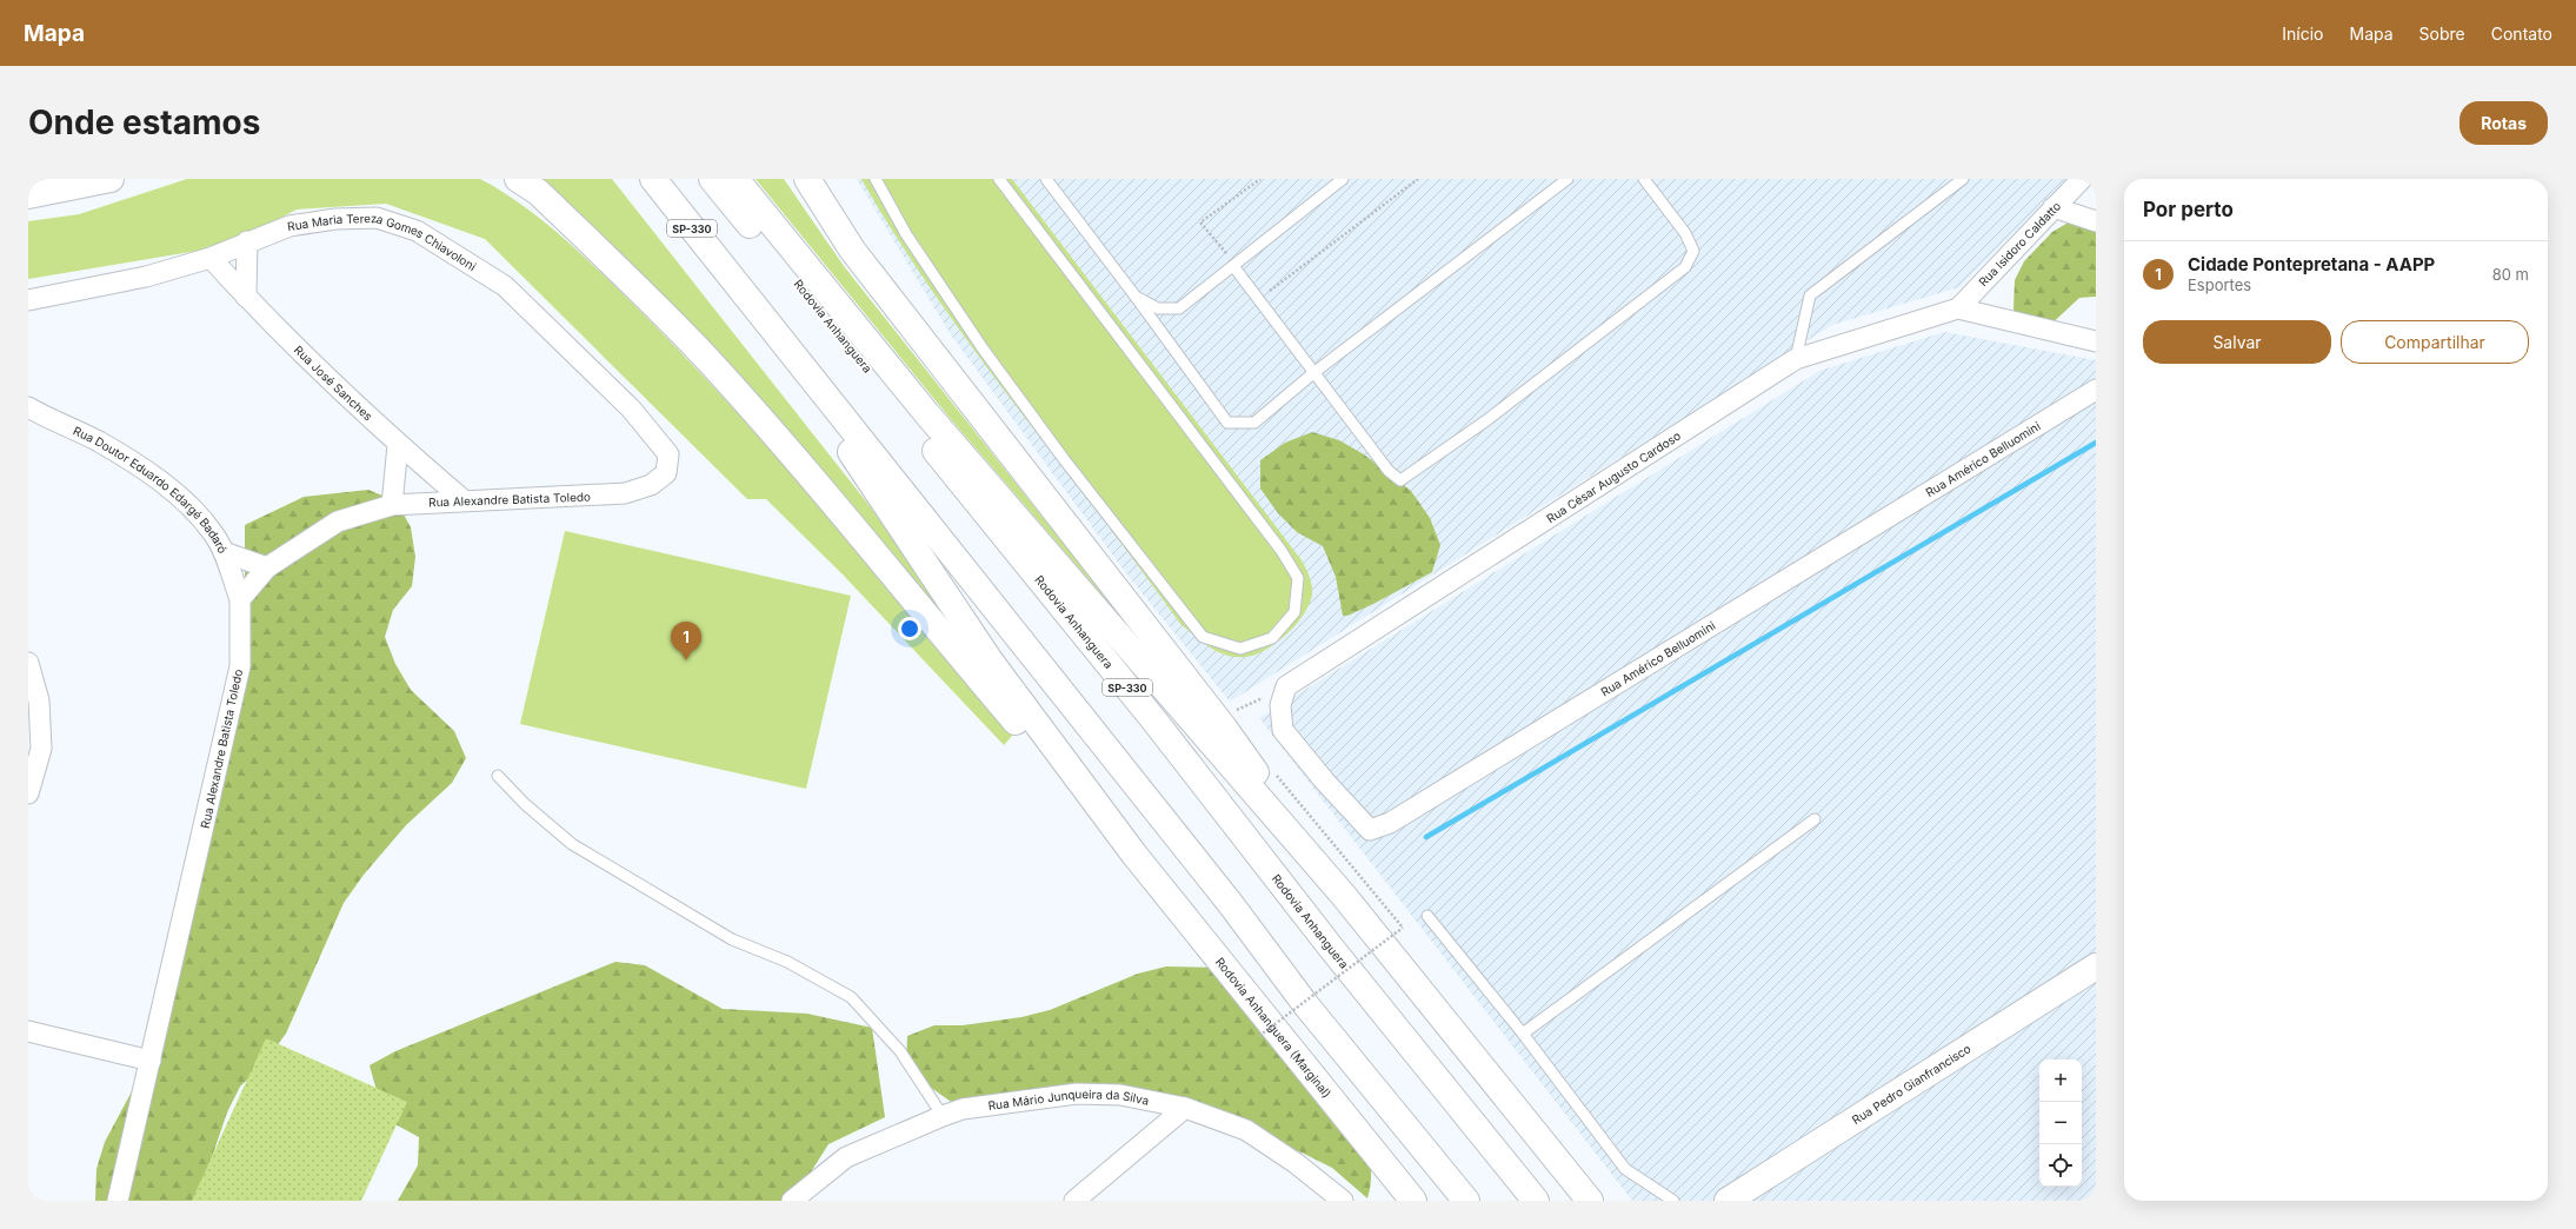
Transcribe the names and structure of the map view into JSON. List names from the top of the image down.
{
  "streets": {
    "main road": [
      "SP-330",
      "Rodovia Anhanguera",
      "Rodovia Anhanguera (Marginal)",
      "Rua Pedro Gianfrancisco"
    ],
    "street": [
      "Rua Isidoro Caldatto",
      "Rua Maria Tereza Gomes Chiavoloni",
      "Rua José Sanches",
      "Rua Américo Belluomini",
      "Rua César Augusto Cardoso",
      "Rua Doutor Eduardo Edargé Badaró",
      "Rua Alexandre Batista Toledo",
      "Rua Mário Junqueira da Silva"
    ]
  },
  "crossings": [
    ["Rua Isidoro Caldatto", "Rua César Augusto Cardoso"],
    ["Rua Maria Tereza Gomes Chiavoloni", "Rua José Sanches"],
    ["Rua Maria Tereza Gomes Chiavoloni", "Rua Alexandre Batista Toledo"],
    ["Rua José Sanches", "Rua Alexandre Batista Toledo"],
    ["Rua Américo Belluomini", "Rua César Augusto Cardoso"],
    ["Rua Doutor Eduardo Edargé Badaró", "Rua Alexandre Batista Toledo"]
  ],
  "page": {
    "header": "Mapa",
    "nav": [
      "Início",
      "Mapa",
      "Sobre",
      "Contato"
    ],
    "buttons": [
      "Rotas",
      ["Salvar", "Compartilhar"]
    ],
    "title": "Onde estamos",
    "heading": "Por perto",
    "list": [
      {
        "mark": "1",
        "name": "Cidade Pontepretana - AAPP",
        "note": "Esportes",
        "value": "80 m"
      }
    ],
    "pins": "1",
    "map_buttons": ["+", "−"]
  }
}
